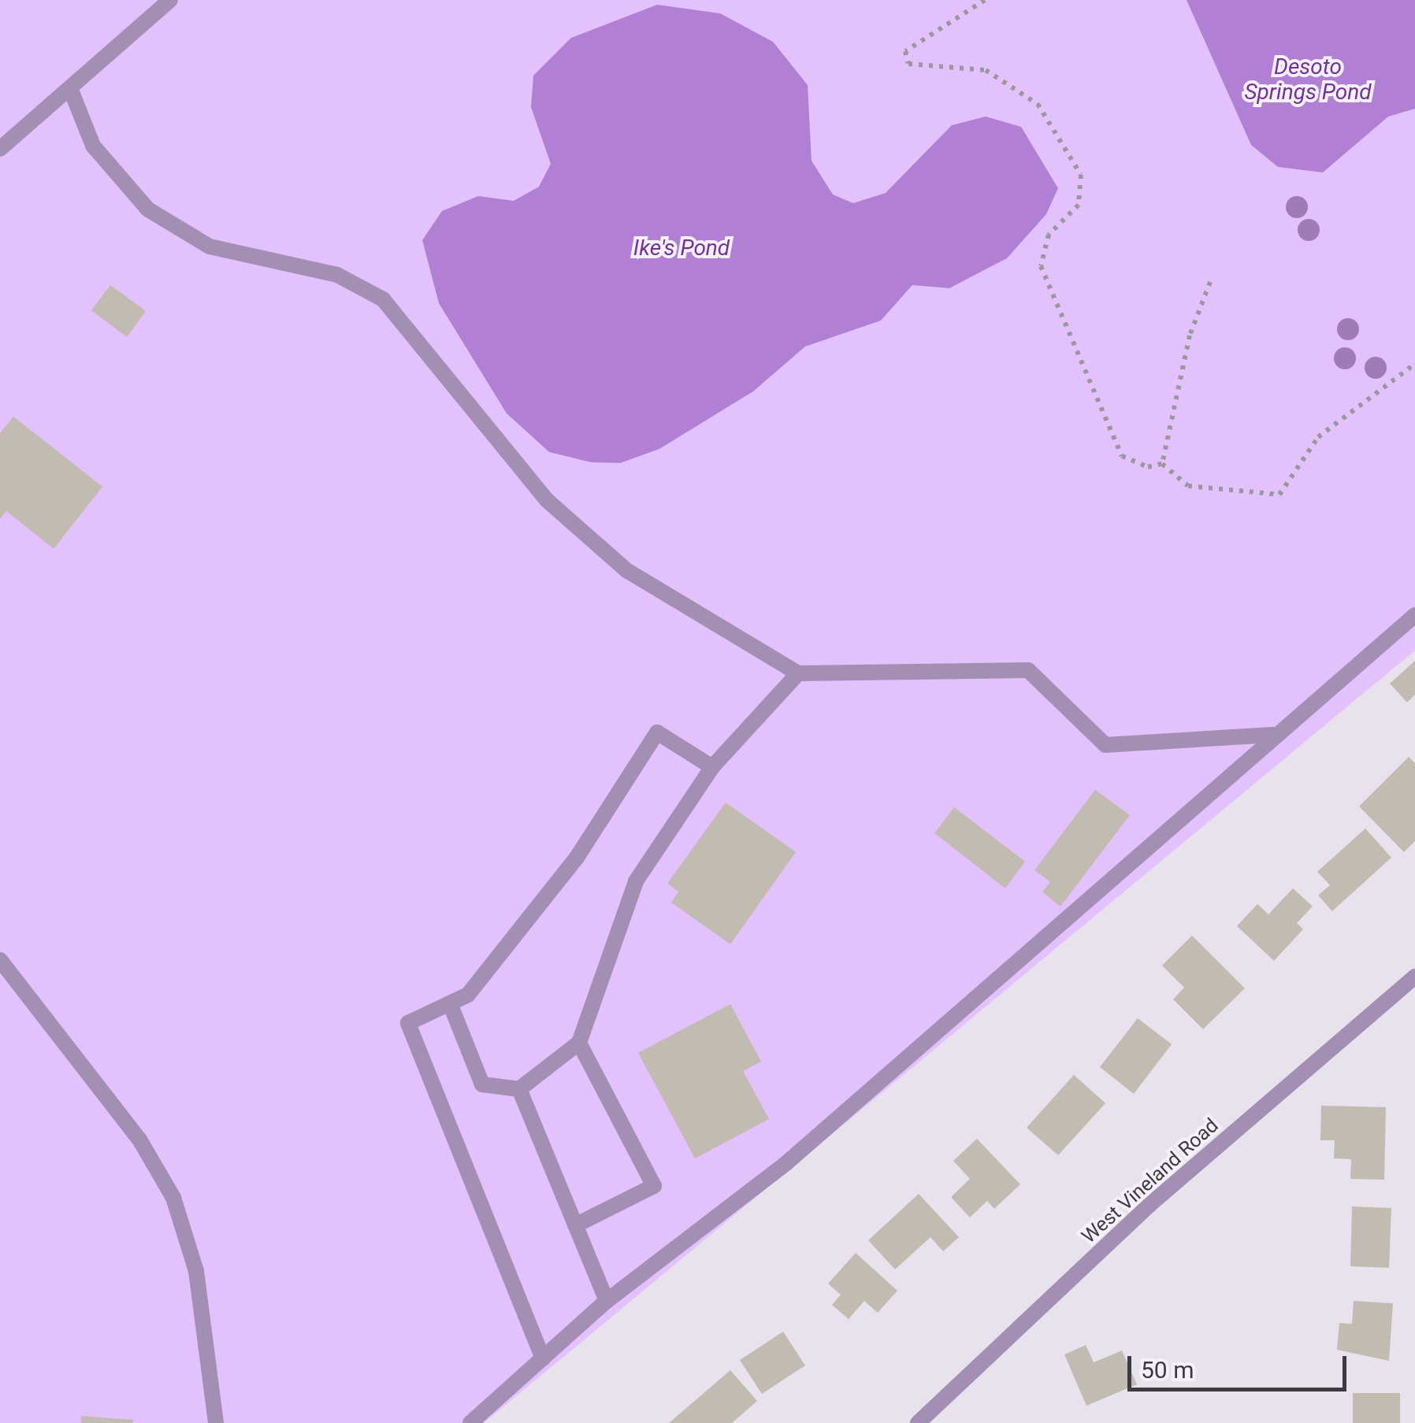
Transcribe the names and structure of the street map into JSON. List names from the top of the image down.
{
  "streets": {
    "street": ["West Vineland Road"]
  },
  "water": ["Desoto Springs Pond", "Ike's Pond"],
  "scale_bar": "50 m"
}
